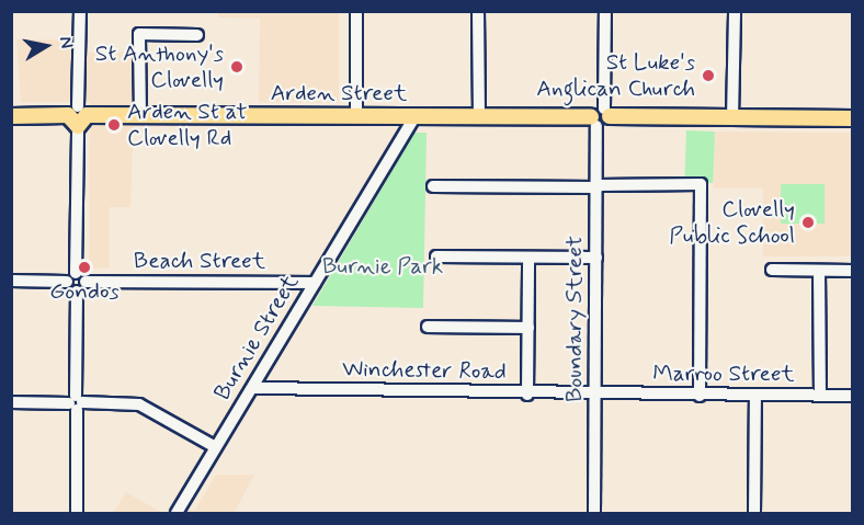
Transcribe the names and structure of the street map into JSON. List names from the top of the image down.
{
  "streets": {
    "main road": ["Arden Street"],
    "street": [
      "Beach Street",
      "Boundary Street",
      "Burnie Street",
      "Winchester Road",
      "Marroo Street"
    ]
  },
  "crossings": [
    ["Arden Street", "Boundary Street"],
    ["Arden Street", "Burnie Street"],
    ["Beach Street", "Burnie Street"],
    ["Boundary Street", "Winchester Road"],
    ["Boundary Street", "Marroo Street"],
    ["Burnie Street", "Winchester Road"],
    ["Winchester Road", "Marroo Street"]
  ],
  "parks": ["Burnie Park"],
  "places": [
    "St Anthony's Clovelly",
    "St Luke's Anglican Church",
    "Arden St at Clovelly Rd",
    "Clovelly Public School",
    "Gondos"
  ],
  "north": "right"
}
